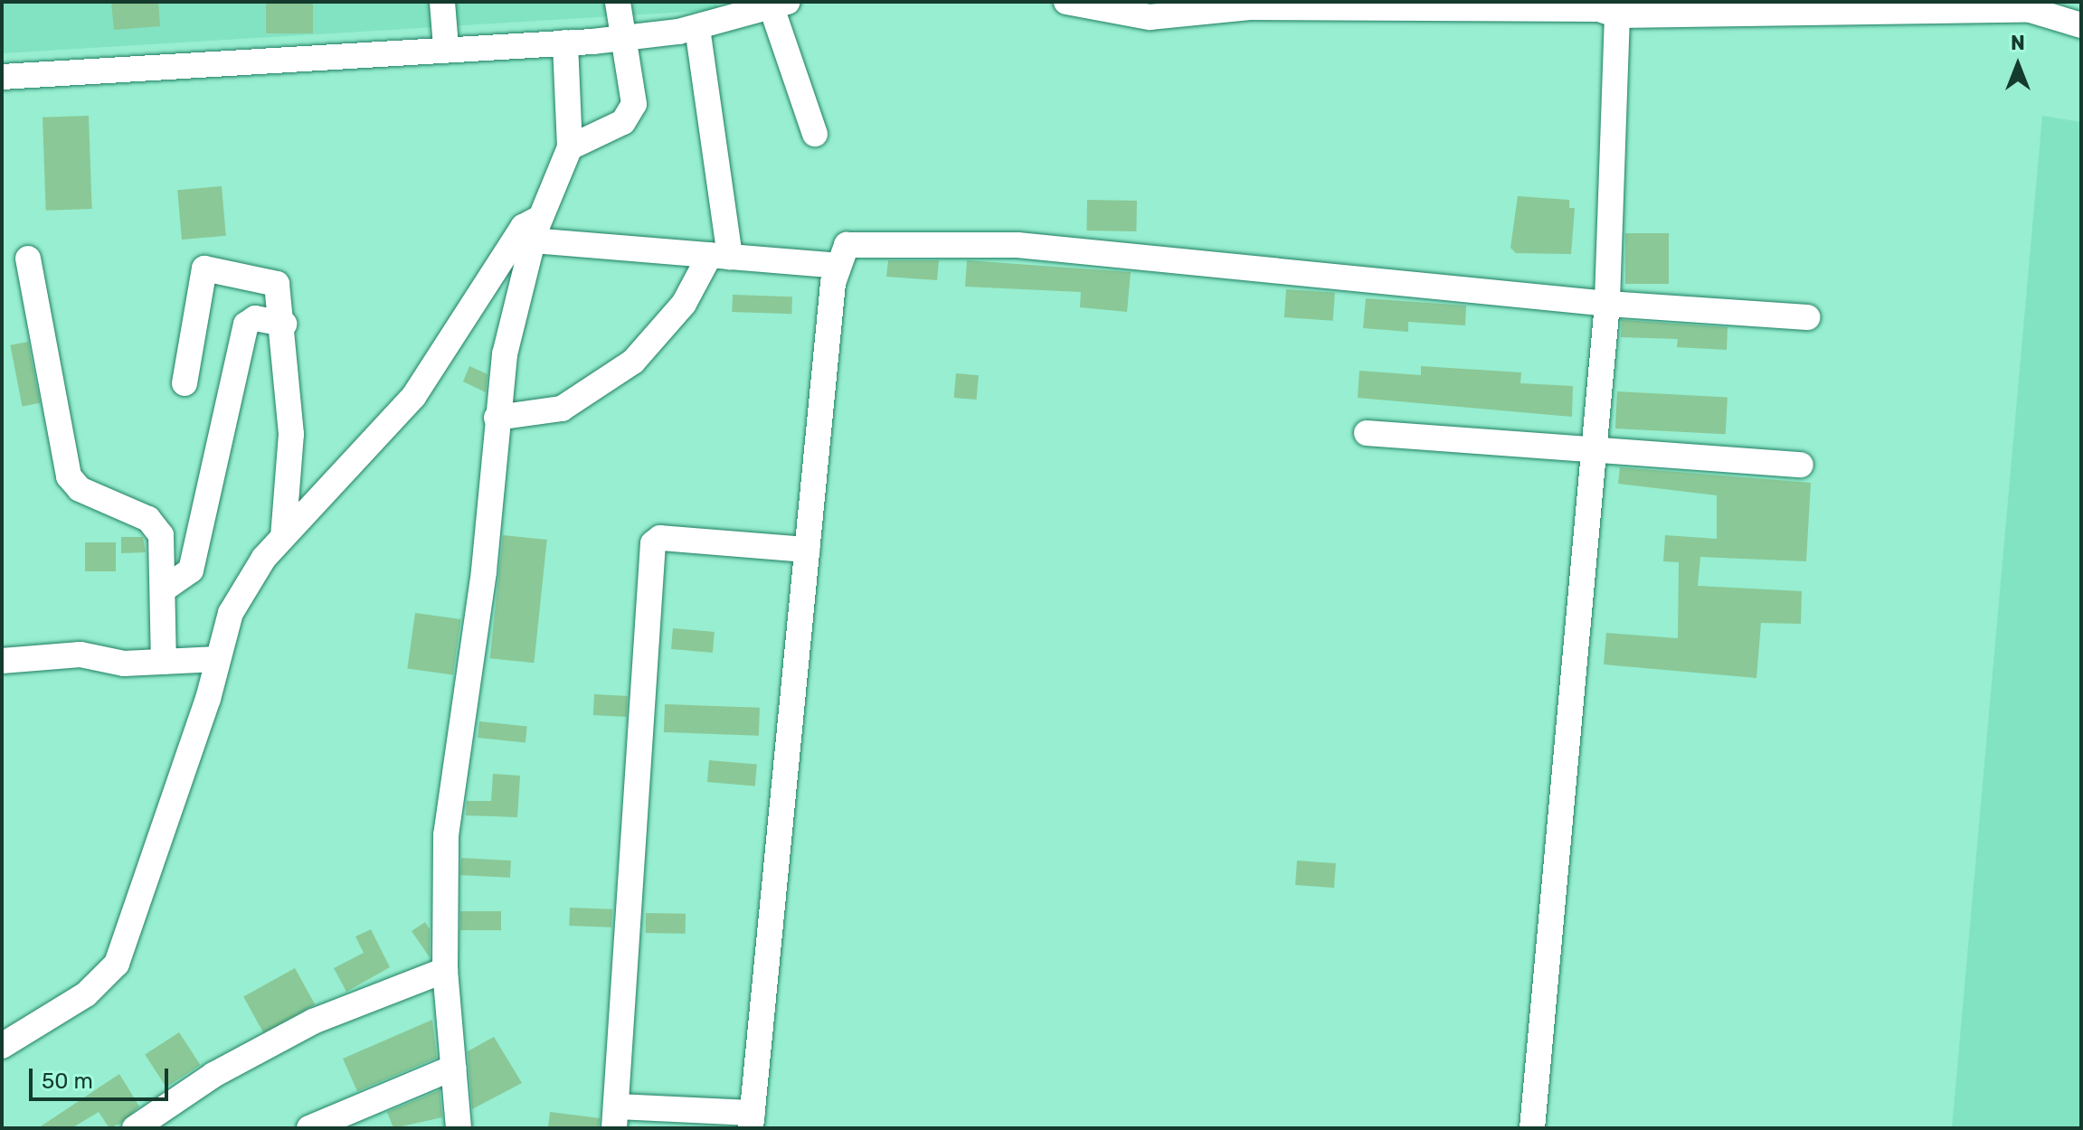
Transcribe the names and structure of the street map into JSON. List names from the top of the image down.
{
  "scale_bar": "50 m",
  "north": "top"
}
